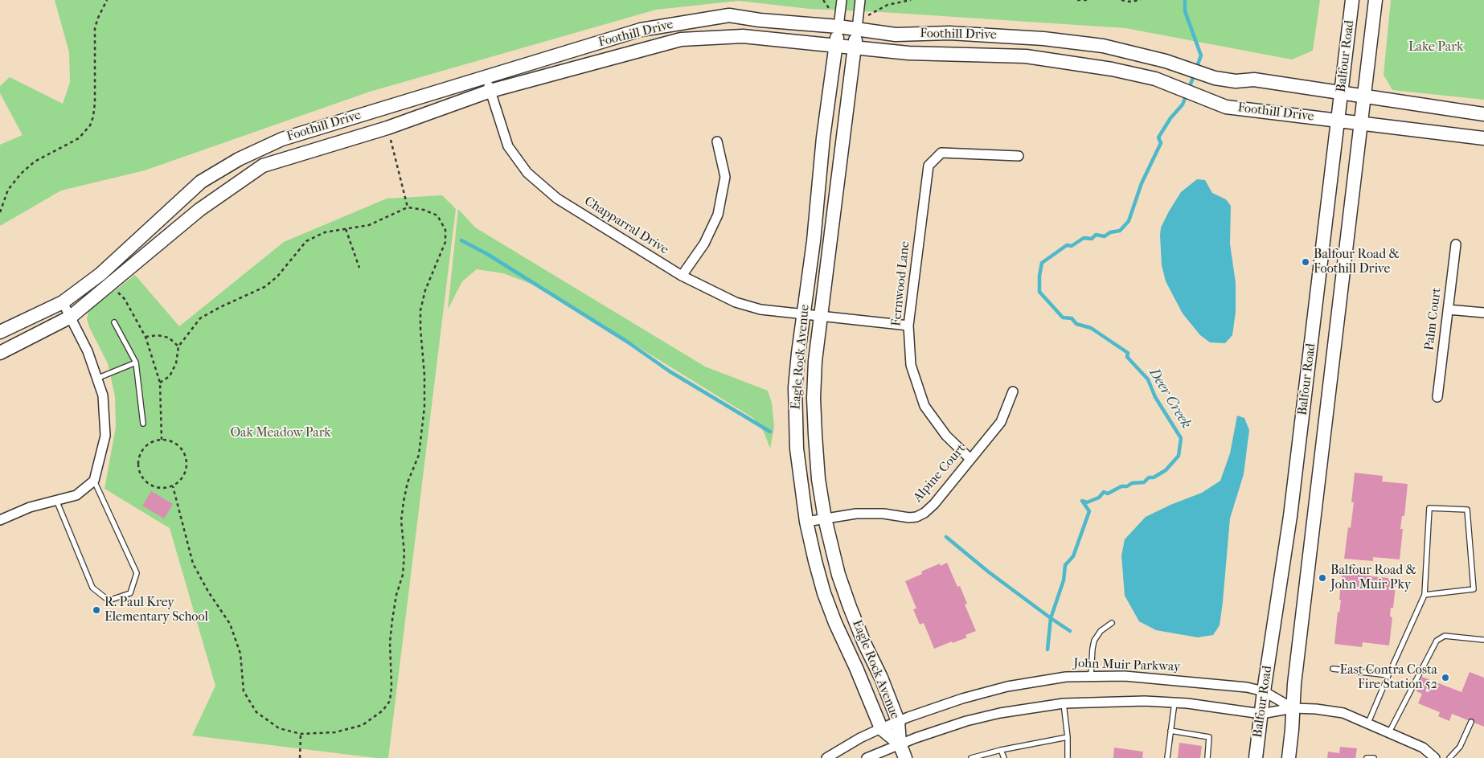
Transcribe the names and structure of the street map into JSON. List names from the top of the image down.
{
  "streets": {
    "street": [
      "Foothill Drive",
      "Balfour Road",
      "Chapparral Drive",
      "Fernwood Lane",
      "Palm Court",
      "Eagle Rock Avenue",
      "Alpine Court",
      "John Muir Parkway"
    ]
  },
  "crossings": [
    ["Foothill Drive", "Balfour Road"],
    ["Foothill Drive", "Chapparral Drive"],
    ["Foothill Drive", "Eagle Rock Avenue"],
    ["Balfour Road", "John Muir Parkway"],
    ["Chapparral Drive", "Fernwood Lane"],
    ["Chapparral Drive", "Eagle Rock Avenue"],
    ["Fernwood Lane", "Alpine Court"],
    ["Eagle Rock Avenue", "Alpine Court"],
    ["Eagle Rock Avenue", "John Muir Parkway"]
  ],
  "water": ["Deer Creek"],
  "parks": ["Lake Park", "Oak Meadow Park"],
  "places": [
    "Balfour Road & Foothill Drive",
    "Balfour Road & John Muir Pky",
    "R. Paul Krey Elementary School",
    "East Contra Costa Fire Station 52"
  ]
}
